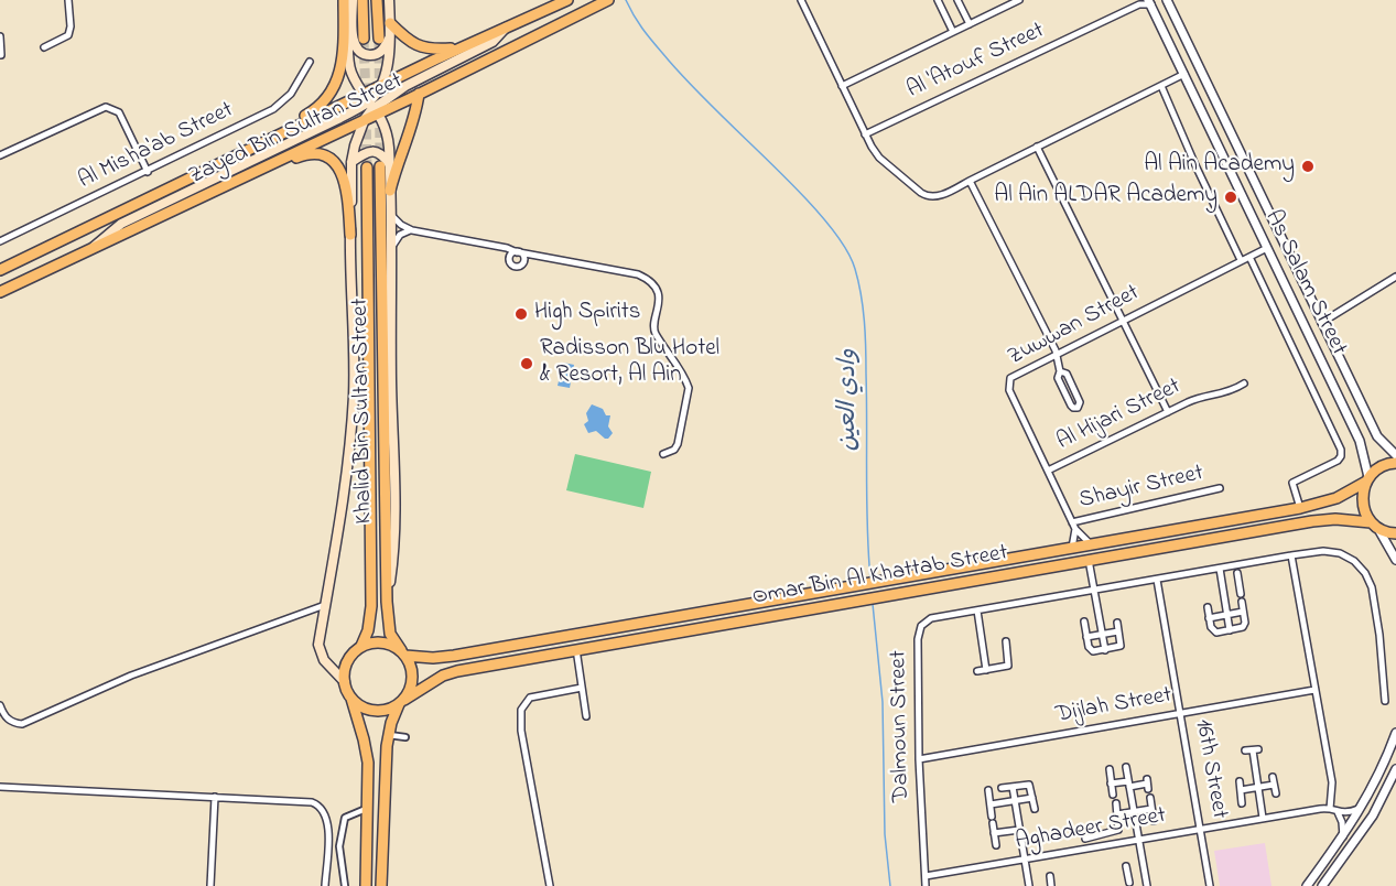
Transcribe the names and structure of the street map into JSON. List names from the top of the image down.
{
  "streets": {
    "main road": ["Zayed Bin Sultan Street", "Khalid Bin Sultan Street", "Omar Bin Al Khattab Street"],
    "street": [
      "Al 'Atouf Street",
      "Al Misha'ab Street",
      "As Salam Street",
      "Zuwwan Street",
      "Al Hijari Street",
      "Shayir Street",
      "Dijlah Street",
      "Dalmoun Street",
      "16th Street",
      "Aghadeer Street"
    ]
  },
  "crossings": [
    ["Al 'Atouf Street", "As Salam Street"],
    ["As Salam Street", "Zuwwan Street"],
    ["As Salam Street", "Omar Bin Al Khattab Street"],
    ["Zuwwan Street", "Al Hijari Street"],
    ["Zuwwan Street", "Shayir Street"],
    ["Zuwwan Street", "Omar Bin Al Khattab Street"],
    ["Khalid Bin Sultan Street", "Omar Bin Al Khattab Street"],
    ["Dijlah Street", "Dalmoun Street"],
    ["Dijlah Street", "16th Street"],
    ["Dalmoun Street", "16th Street"],
    ["Dalmoun Street", "Aghadeer Street"],
    ["16th Street", "Aghadeer Street"]
  ],
  "water": ["وادي العين"],
  "places": [
    "Al Ain Academy",
    "Al Ain ALDAR Academy",
    "High Spirits",
    "Radisson Blu Hotel & Resort, Al Ain"
  ]
}
